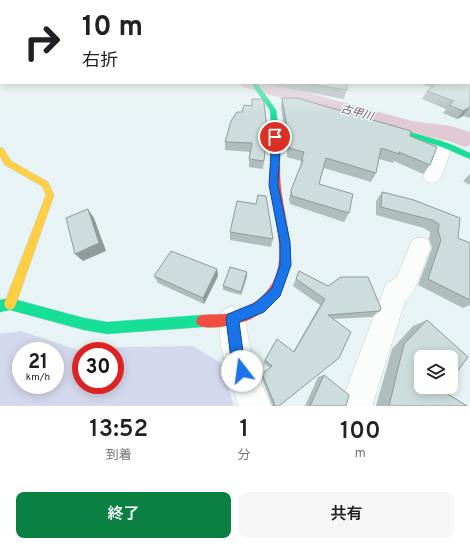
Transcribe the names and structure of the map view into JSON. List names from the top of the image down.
{
  "water": ["古甲川"],
  "page": {
    "turn": ["10 m", "右折"],
    "speed": "21 km/h",
    "limit": "30",
    "eta": [
      "13:52",
      "到着",
      "1",
      "分",
      "100",
      "m"
    ],
    "buttons": ["終了", "共有"]
  }
}
